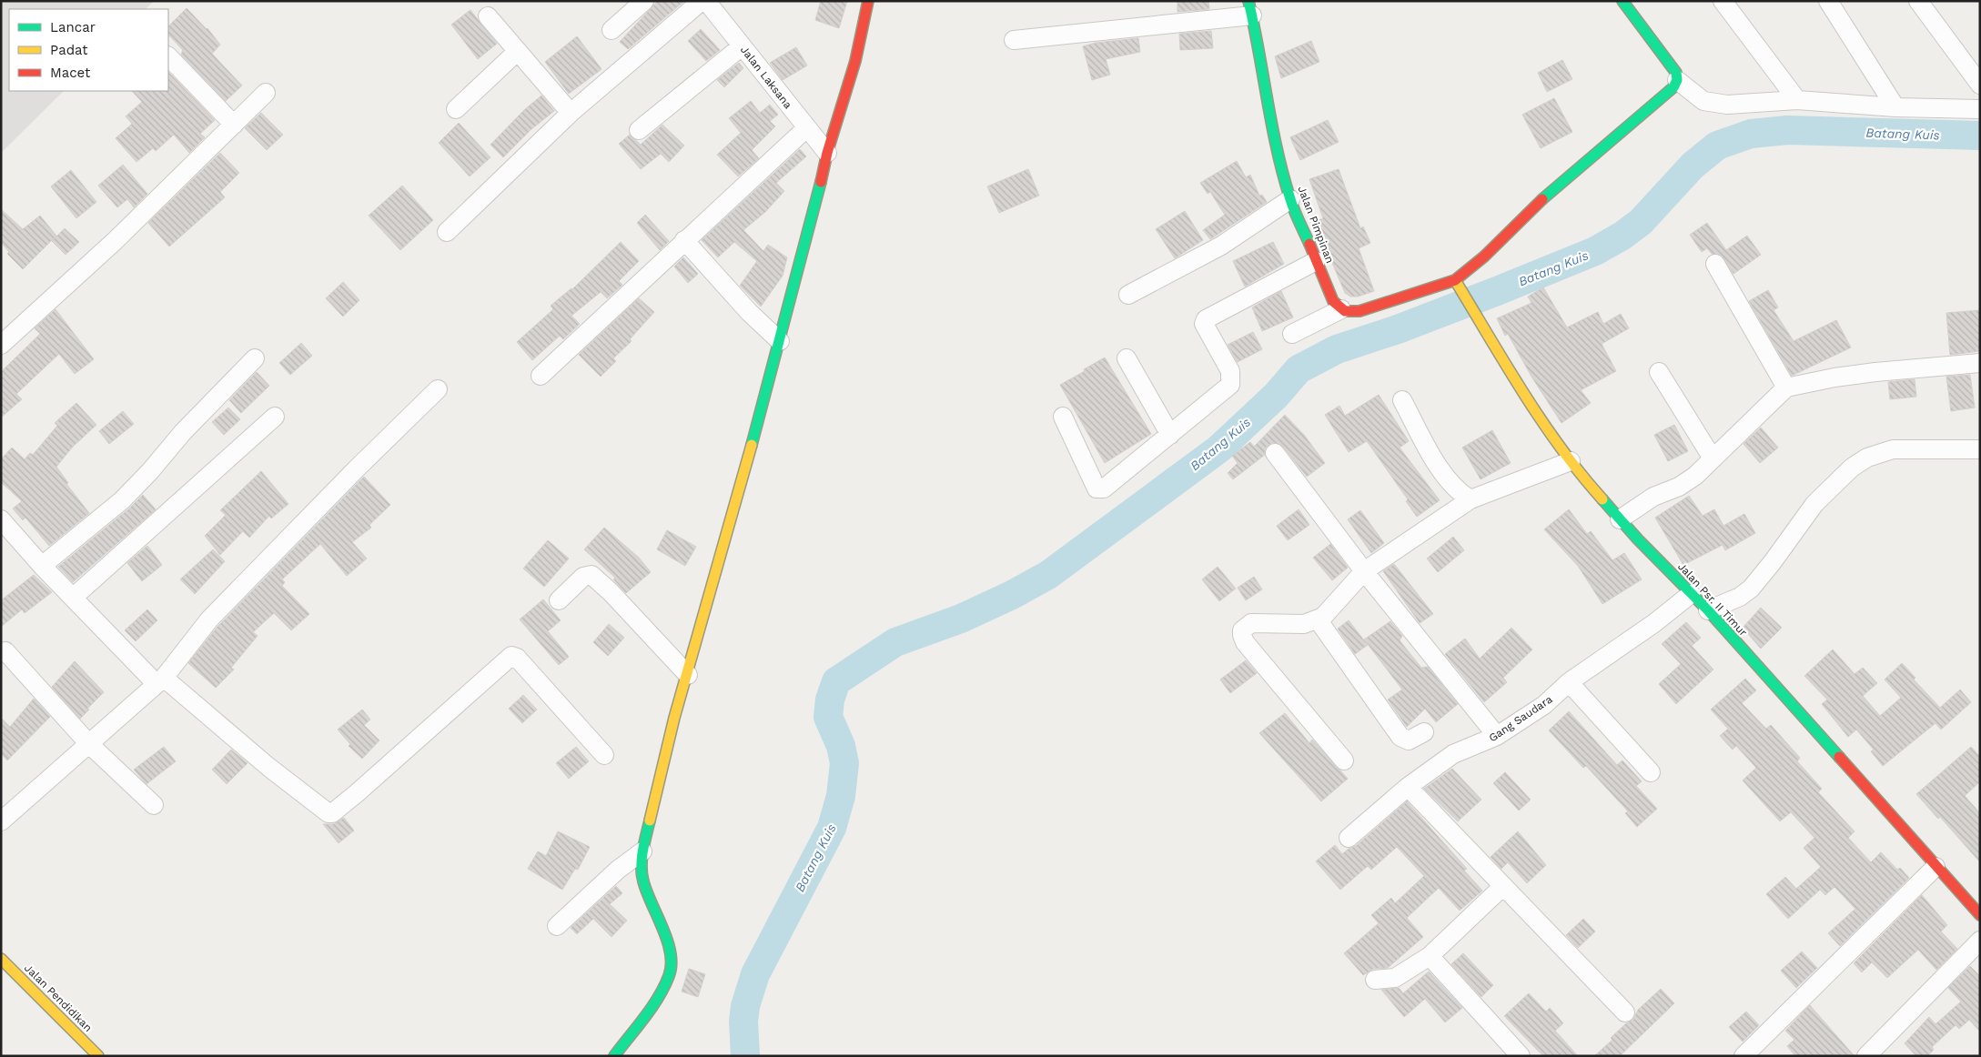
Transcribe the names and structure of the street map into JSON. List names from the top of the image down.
{
  "streets": {
    "street": [
      "Jalan Laksana",
      "Jalan Pimpinan",
      "Jalan Psr. II Timur",
      "Gang Saudara",
      "Jalan Pendidikan"
    ]
  },
  "crossings": [
    ["Jalan Psr. II Timur", "Gang Saudara"]
  ],
  "water": ["Batang Kuis"],
  "legend": ["Lancar", "Padat", "Macet"]
}
